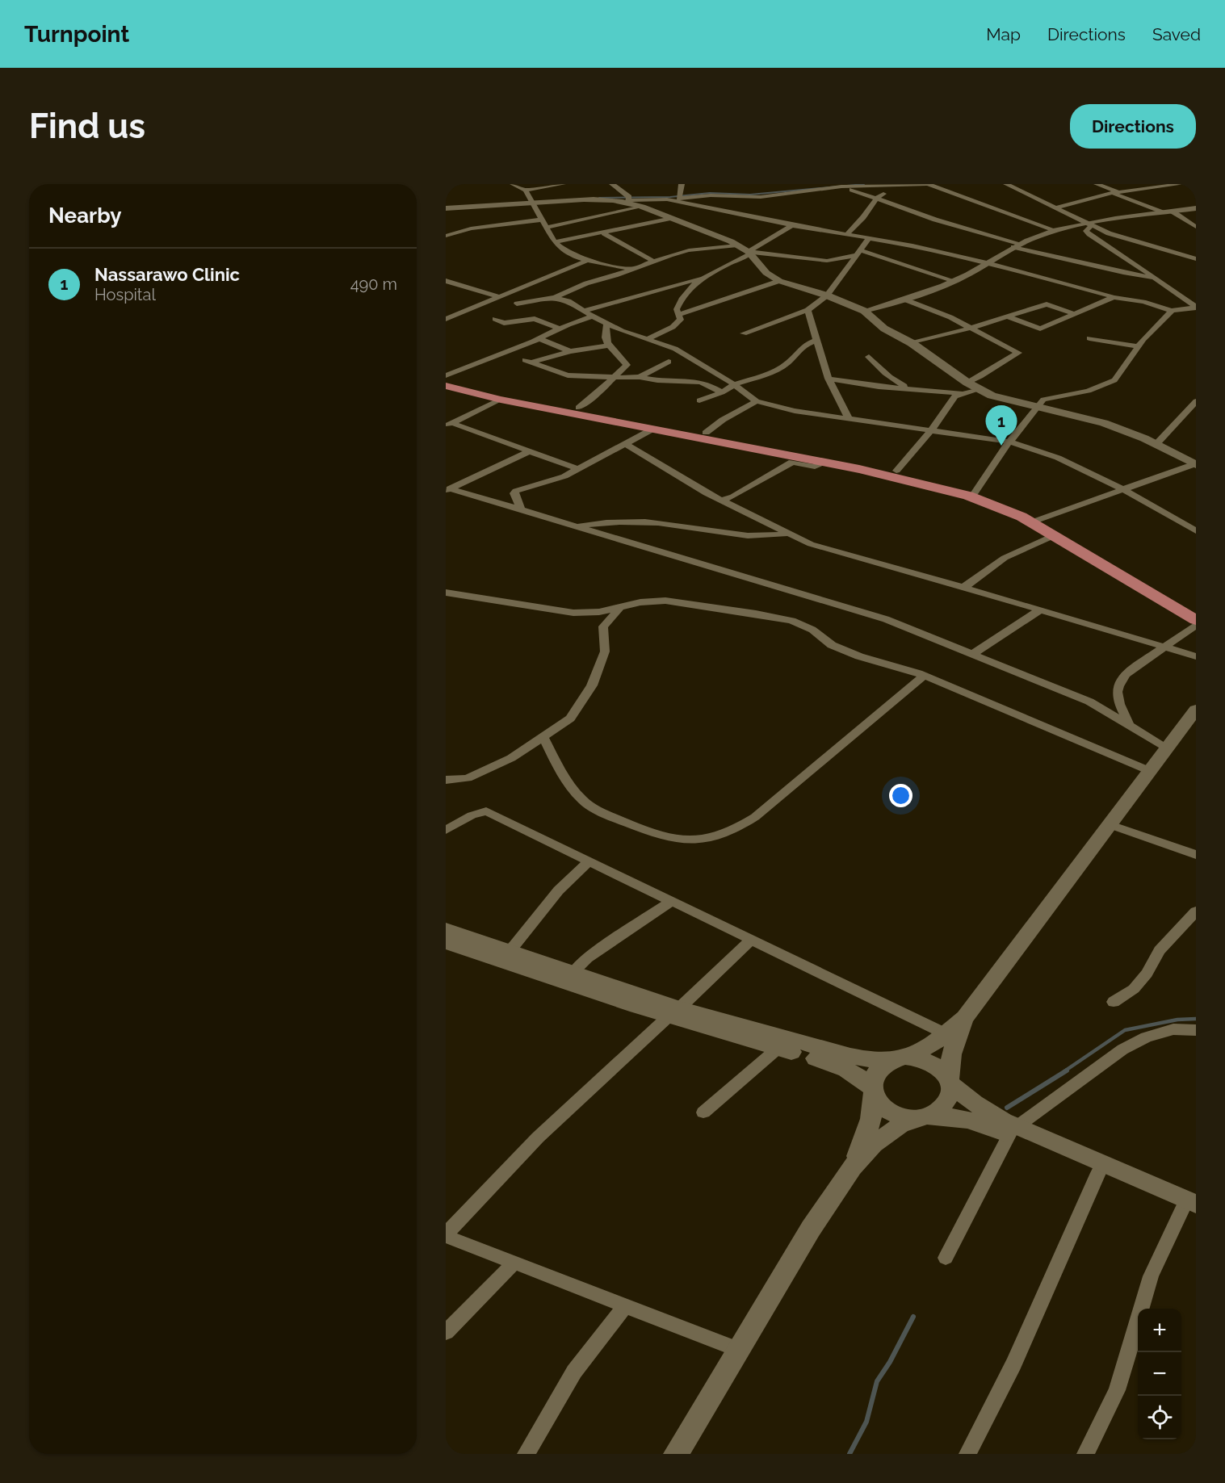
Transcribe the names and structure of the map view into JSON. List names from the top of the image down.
{
  "page": {
    "header": "Turnpoint",
    "nav": ["Map", "Directions", "Saved"],
    "buttons": "Directions",
    "title": "Find us",
    "heading": "Nearby",
    "list": [
      {
        "mark": "1",
        "name": "Nassarawo Clinic",
        "note": "Hospital",
        "value": "490 m"
      }
    ],
    "pins": "1",
    "map_buttons": ["+", "−"]
  }
}
